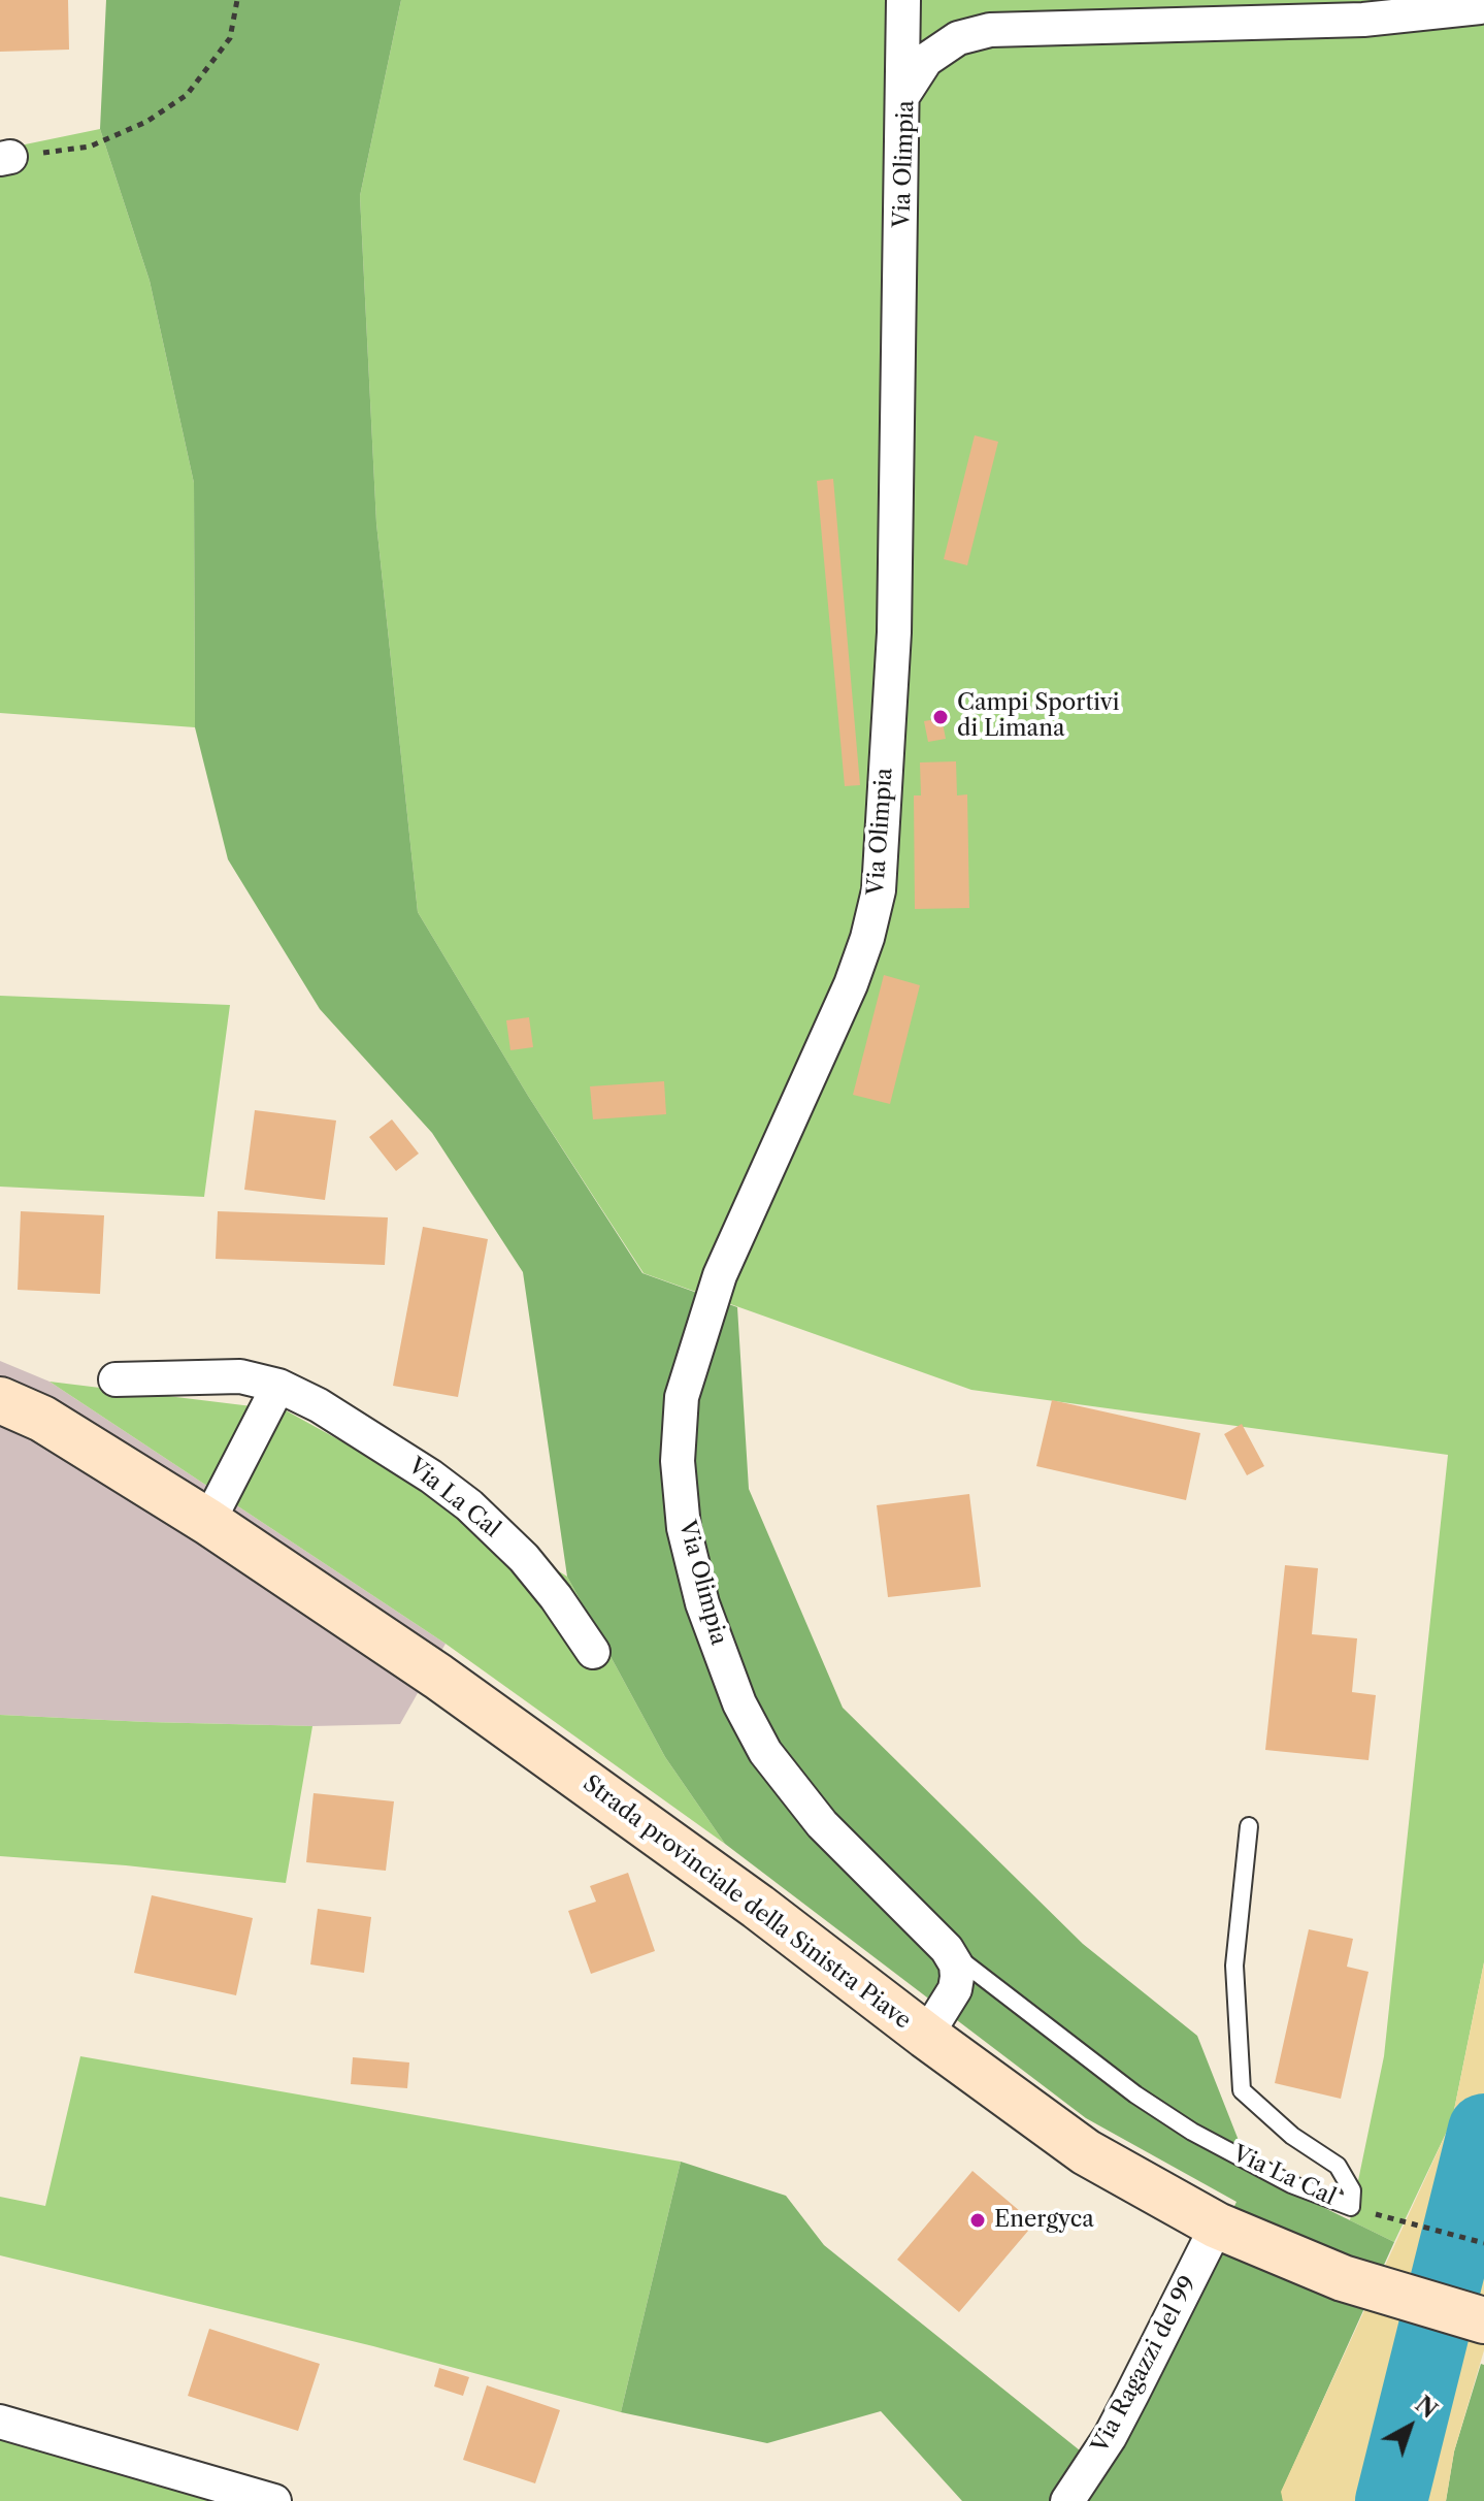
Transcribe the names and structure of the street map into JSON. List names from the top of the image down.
{
  "streets": {
    "main road": ["Strada provinciale della Sinistra Piave"],
    "street": ["Via Olimpia", "Via La Cal", "Via Ragazzi del 99"]
  },
  "crossings": [
    ["Via Olimpia", "Via La Cal"],
    ["Strada provinciale della Sinistra Piave", "Via Ragazzi del 99"]
  ],
  "places": ["Campi Sportivi di Limana", "Energyca"],
  "north": "top right"
}
